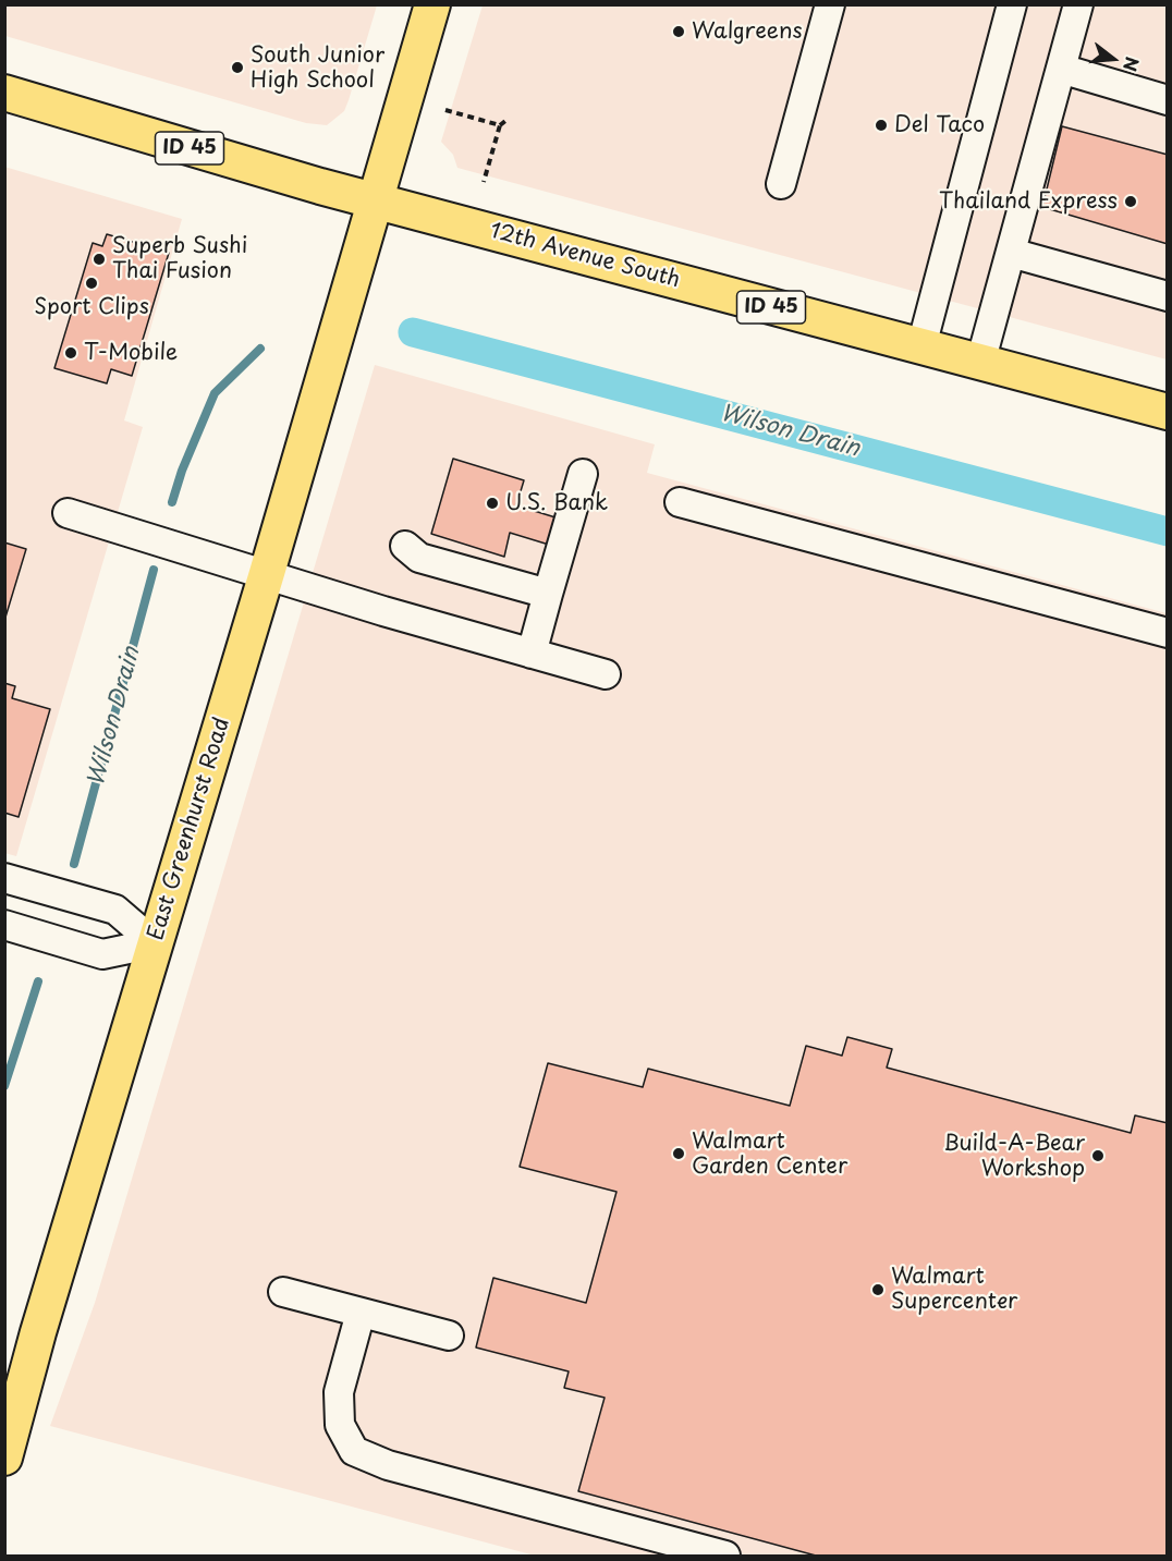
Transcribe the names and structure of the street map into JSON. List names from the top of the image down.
{
  "streets": {
    "main road": ["ID 45", "12th Avenue South", "East Greenhurst Road"]
  },
  "crossings": [
    ["12th Avenue South", "East Greenhurst Road"]
  ],
  "water": ["Wilson Drain"],
  "places": [
    "Walgreens",
    "South Junior High School",
    "Del Taco",
    "Thailand Express",
    "Superb Sushi Thai Fusion",
    "Sport Clips",
    "T-Mobile",
    "U.S. Bank",
    "Walmart Garden Center",
    "Build-A-Bear Workshop",
    "Walmart Supercenter"
  ],
  "north": "right"
}
